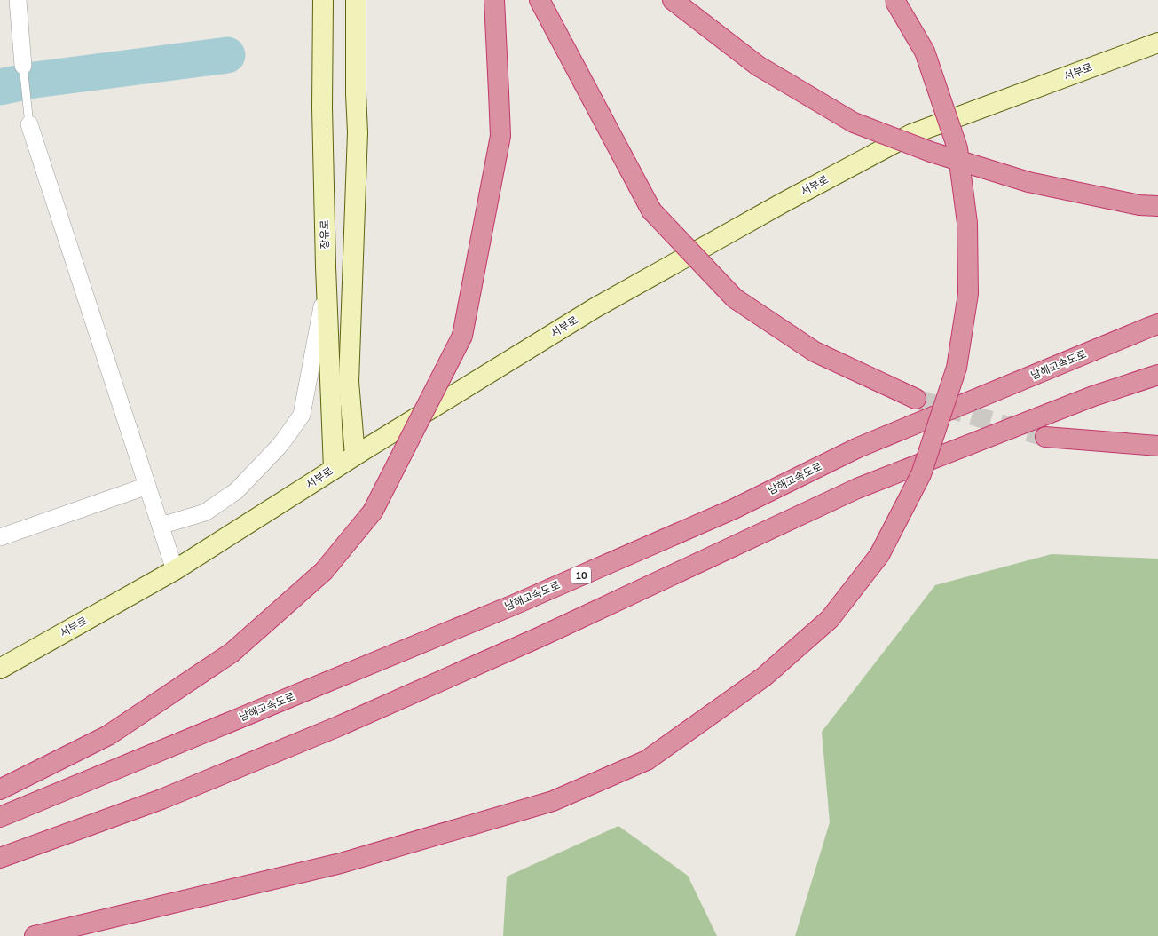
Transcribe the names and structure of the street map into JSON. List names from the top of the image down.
{
  "streets": {
    "highway": ["남해고속도로", "10"],
    "main road": ["서부로", "장유로"]
  },
  "crossings": [
    ["서부로", "장유로"]
  ]
}
